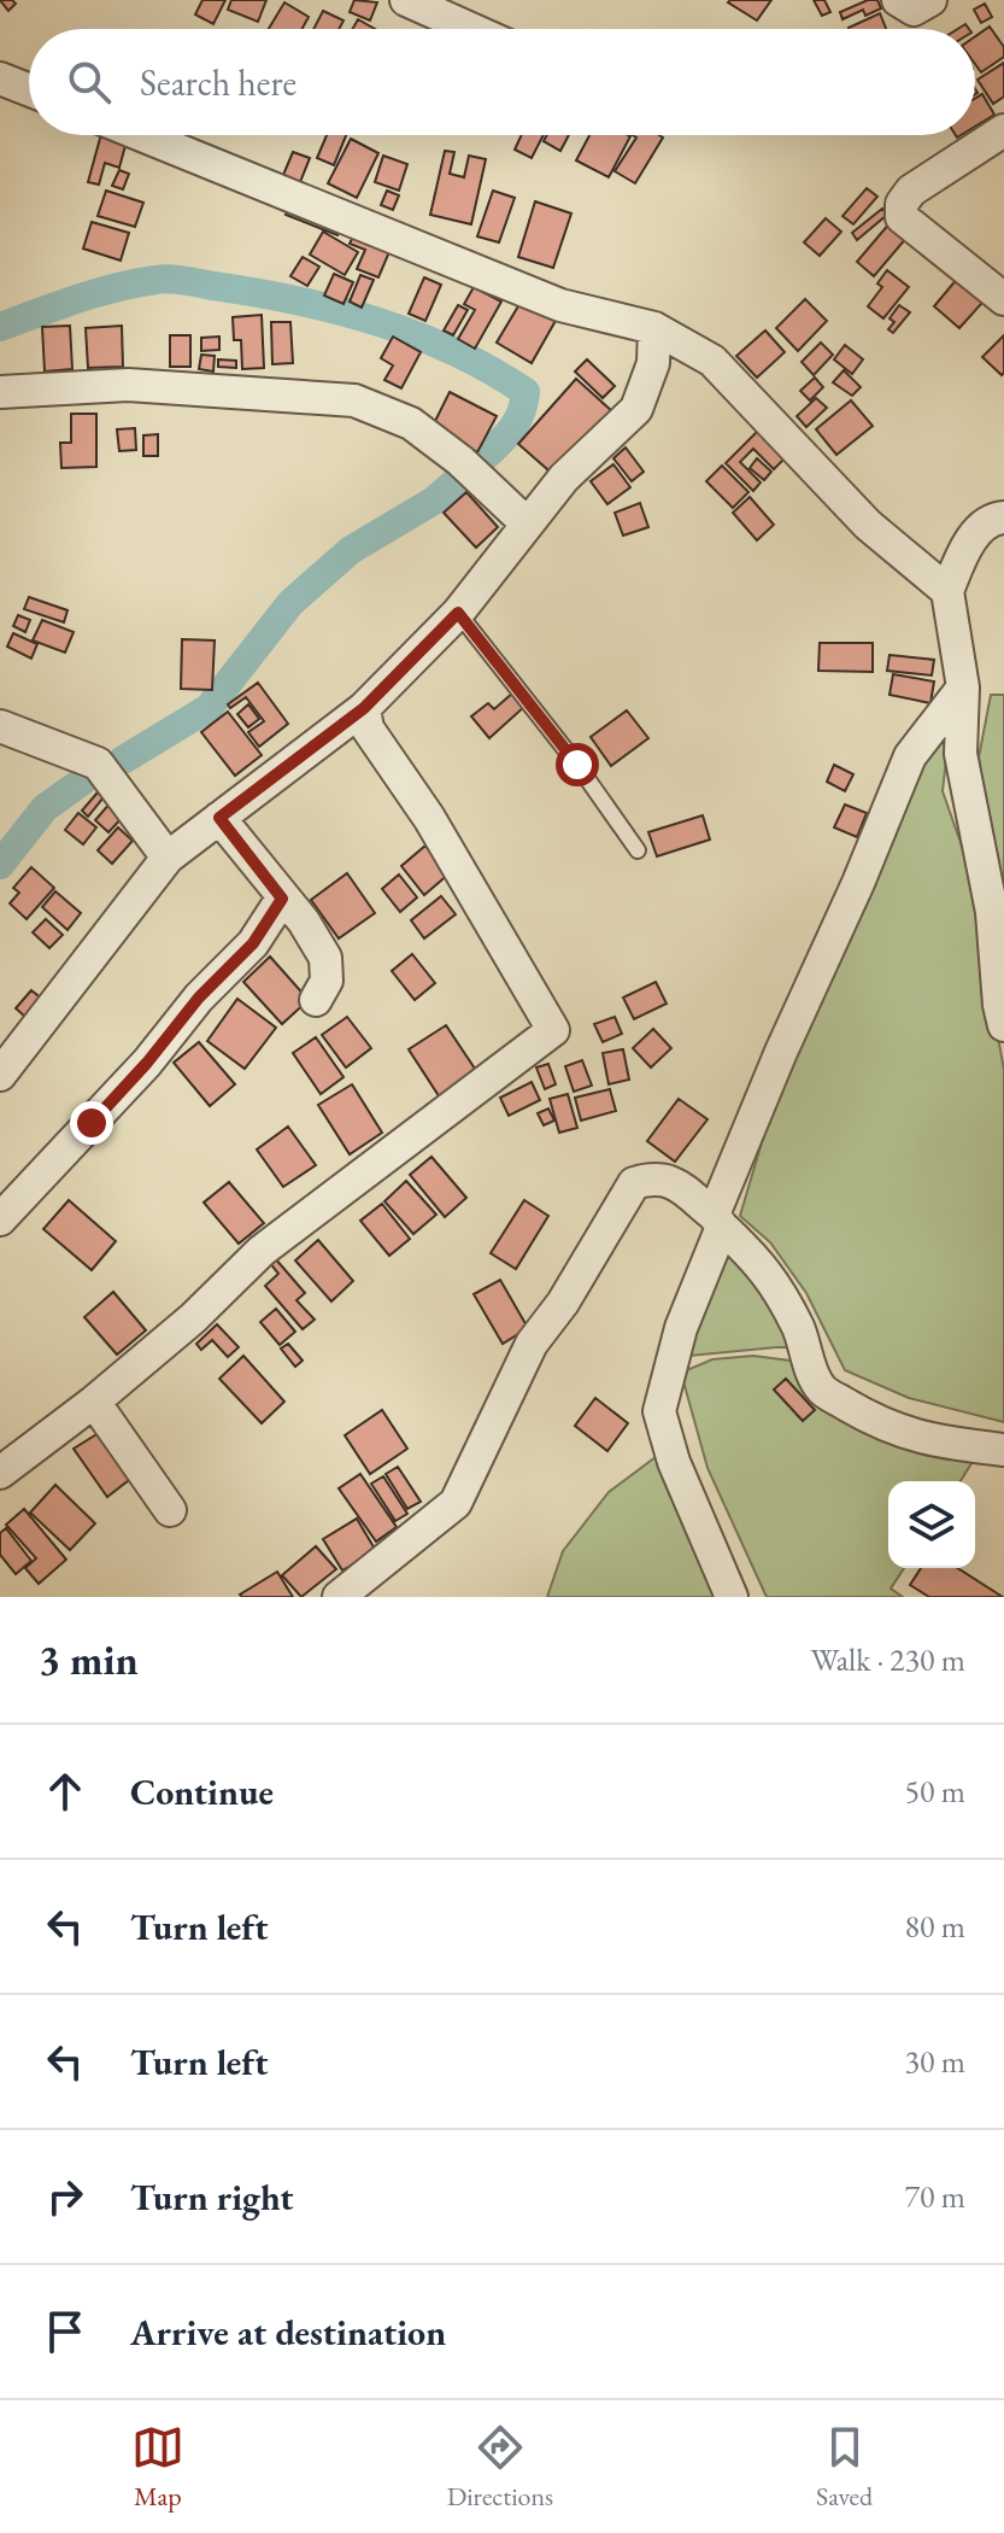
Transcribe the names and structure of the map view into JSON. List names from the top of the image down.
{
  "page": {
    "search": "Search here",
    "heading": ["3 min", "Walk · 230 m"],
    "list": [
      ["Continue", "50 m"],
      ["Turn left", "80 m"],
      ["Turn left", "30 m"],
      ["Turn right", "70 m"],
      "Arrive at destination"
    ],
    "nav": ["Map", "Directions", "Saved"]
  }
}
